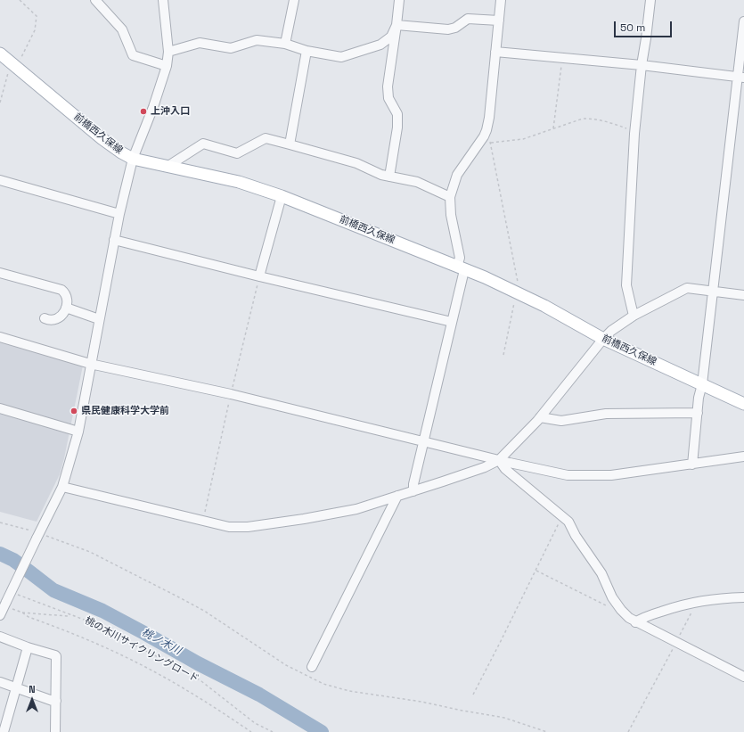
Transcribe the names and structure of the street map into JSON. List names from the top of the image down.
{
  "streets": {
    "main road": ["前橋西久保線"],
    "path": ["桃の木川サイクリングロード"]
  },
  "water": ["桃ノ木川"],
  "places": ["上沖入口", "県民健康科学大学前"],
  "scale_bar": "50 m",
  "north": "top"
}
